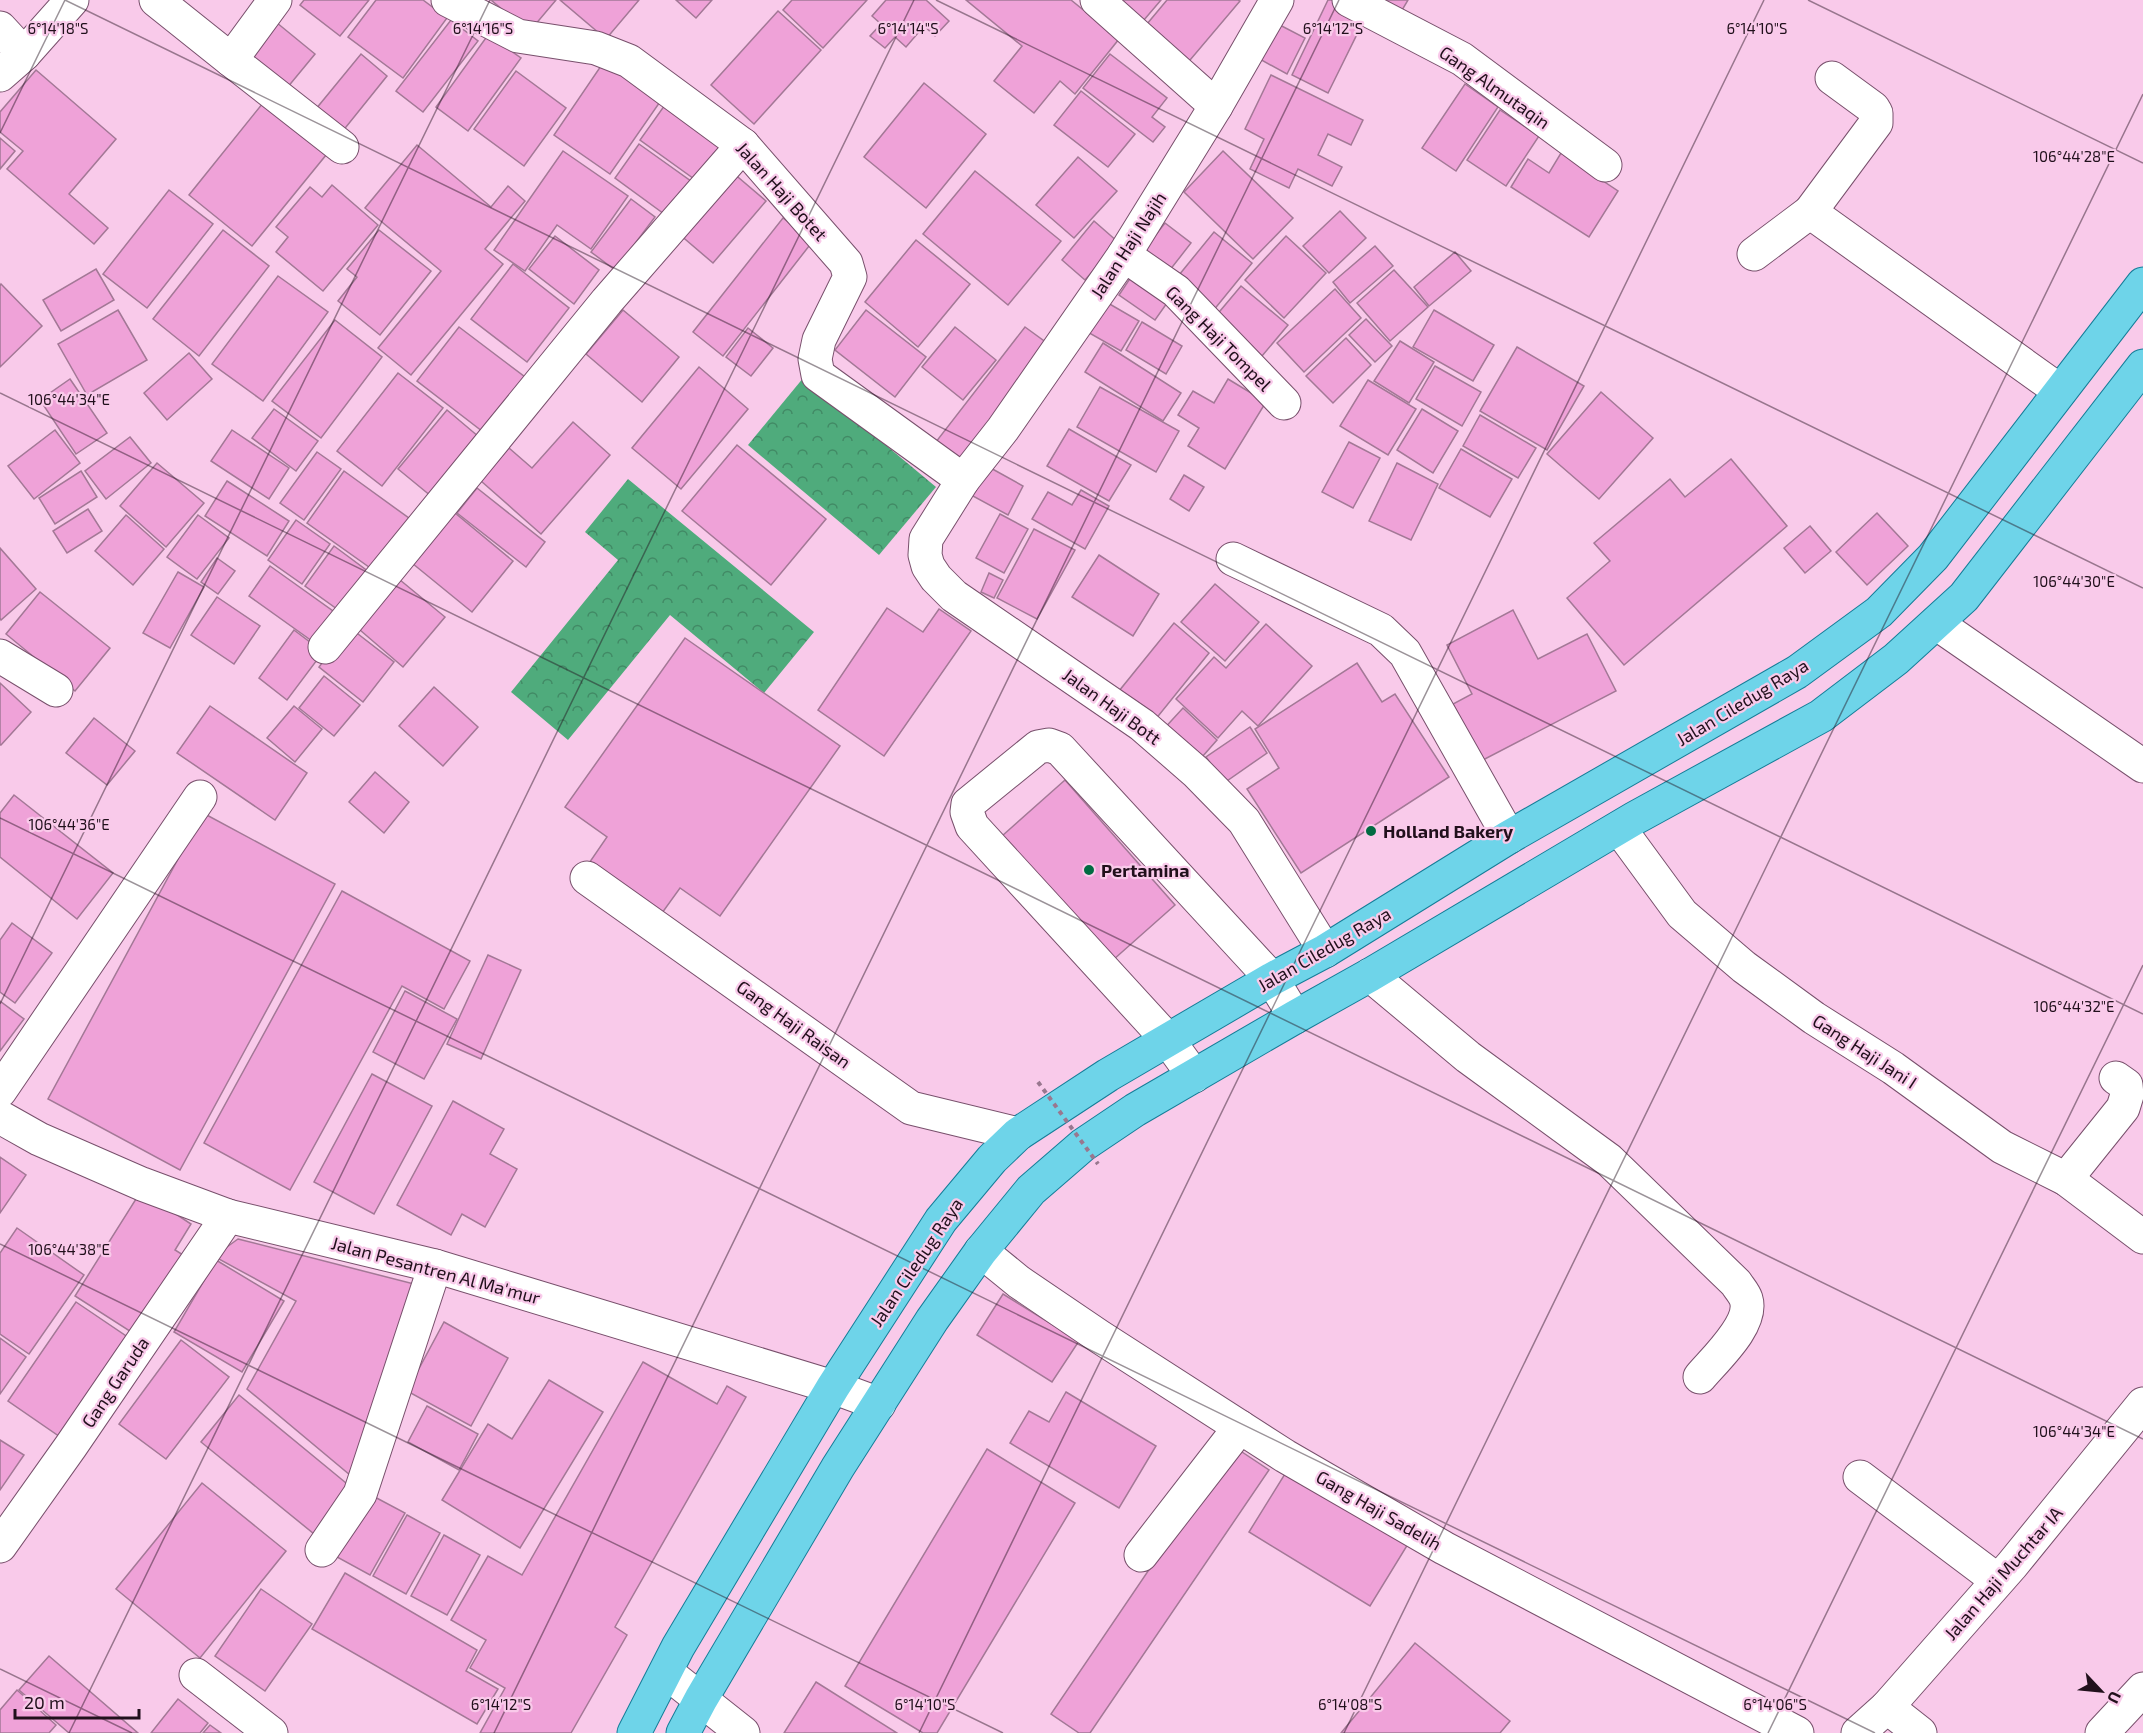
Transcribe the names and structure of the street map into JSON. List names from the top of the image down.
{
  "streets": {
    "main road": ["Jalan Ciledug Raya"],
    "street": [
      "Gang Almutaqin",
      "Jalan Haji Botet",
      "Jalan Haji Najih",
      "Gang Haji Tompel",
      "Jalan Haji Bott",
      "Gang Haji Raisan",
      "Gang Haji Jani I",
      "Jalan Pesantren Al Ma'mur",
      "Gang Garuda",
      "Gang Haji Sadelih",
      "Jalan Haji Muchtar IA"
    ]
  },
  "crossings": [
    ["Jalan Haji Botet", "Jalan Haji Najih"],
    ["Jalan Haji Botet", "Jalan Haji Bott"],
    ["Jalan Haji Najih", "Gang Haji Tompel"],
    ["Jalan Haji Najih", "Jalan Haji Bott"],
    ["Jalan Ciledug Raya", "Jalan Haji Bott"],
    ["Jalan Ciledug Raya", "Gang Haji Raisan"],
    ["Jalan Ciledug Raya", "Jalan Pesantren Al Ma'mur"],
    ["Jalan Pesantren Al Ma'mur", "Gang Garuda"]
  ],
  "places": ["Holland Bakery", "Pertamina"],
  "scale_bar": "20 m",
  "north": "bottom right",
  "coordinates": [
    "6°14'18\"S",
    "6°14'16\"S",
    "6°14'14\"S",
    "6°14'12\"S",
    "6°14'10\"S",
    "106°44'28\"E",
    "106°44'34\"E",
    "106°44'30\"E",
    "106°44'36\"E",
    "106°44'32\"E",
    "106°44'38\"E",
    "6°14'08\"S",
    "6°14'06\"S"
  ]
}
